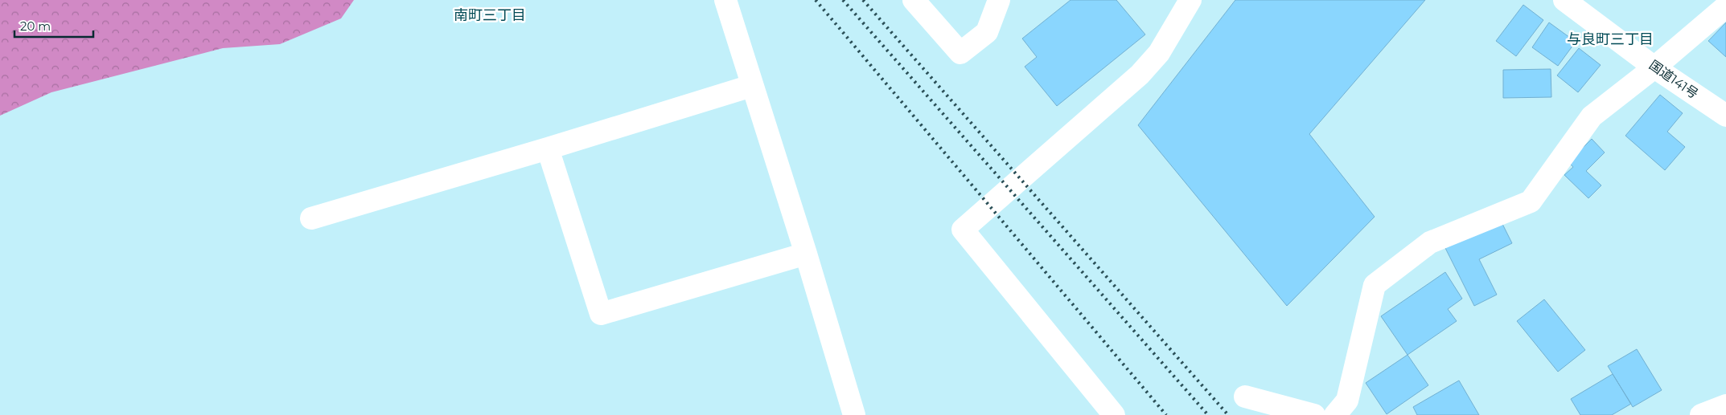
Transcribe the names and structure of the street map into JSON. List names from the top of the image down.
{
  "streets": {
    "main road": ["国道141号"]
  },
  "districts": ["南町三丁目", "与良町三丁目"],
  "scale_bar": "20 m"
}
